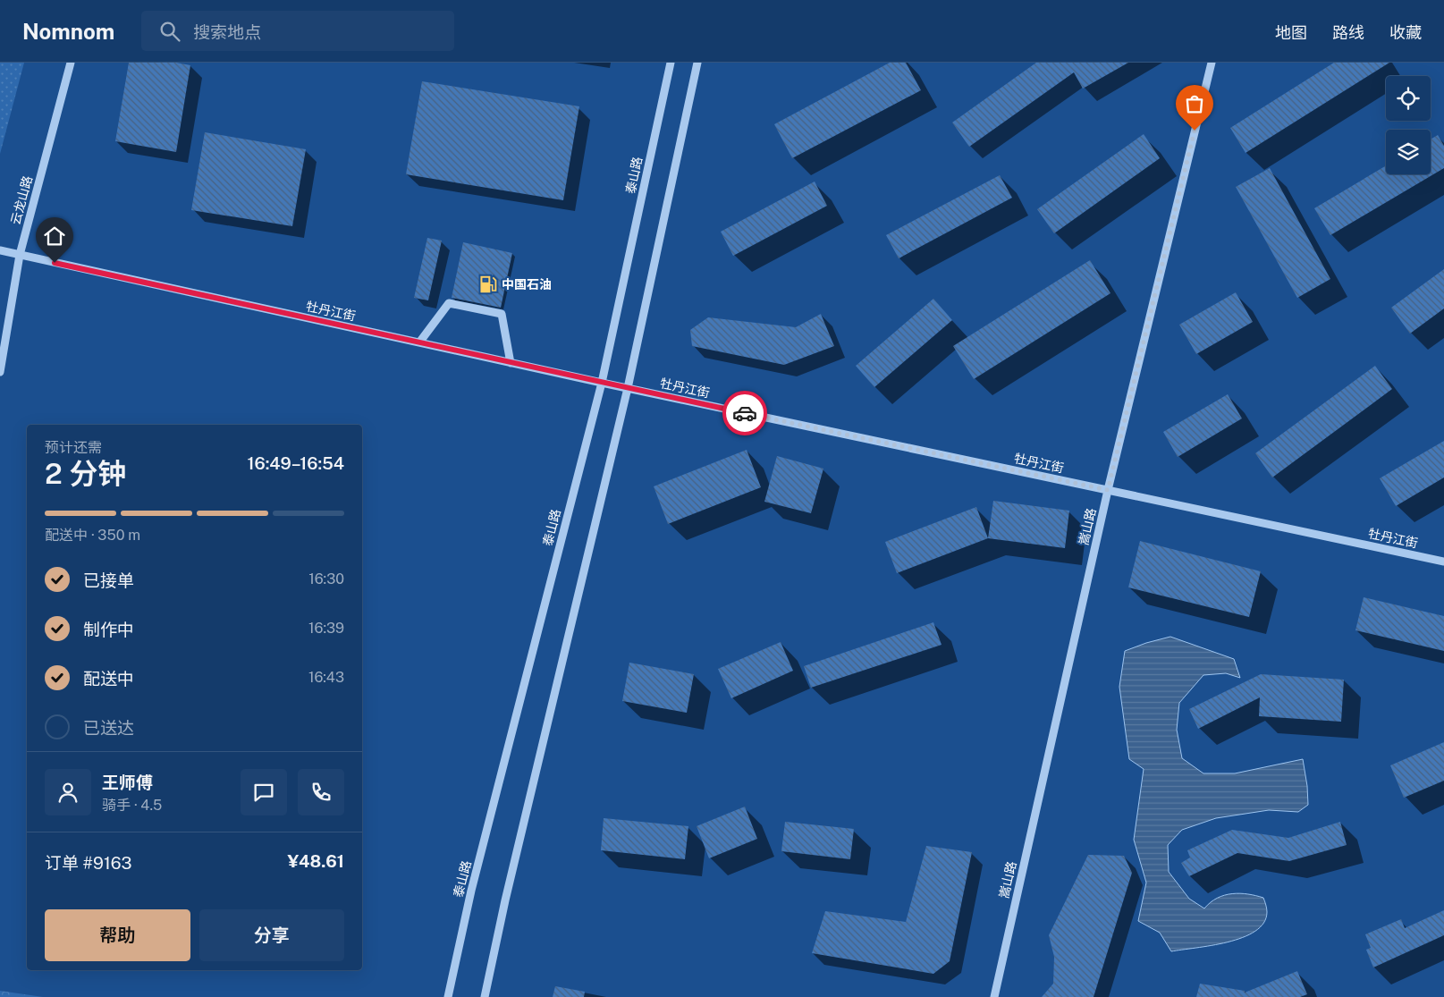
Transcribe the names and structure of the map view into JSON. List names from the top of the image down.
{
  "streets": {
    "street": [
      "泰山路",
      "云龙山路",
      "牡丹江街",
      "嵩山路"
    ]
  },
  "crossings": [
    ["泰山路", "牡丹江街"],
    ["云龙山路", "牡丹江街"],
    ["牡丹江街", "嵩山路"]
  ],
  "places": {
    "fuel station": ["中国石油"]
  },
  "page": {
    "header": "Nomnom",
    "search": "搜索地点",
    "nav": ["地图", "路线", "收藏"],
    "heading": ["2 分钟", "预计还需", "16:49–16:54"],
    "panel": [
      "王师傅",
      "骑手 · 4.5",
      "订单 #9163",
      "¥48.61"
    ],
    "bar": "配送中 · 350 m",
    "list": [
      ["已接单", "16:30"],
      ["制作中", "16:39"],
      ["配送中", "16:43"],
      "已送达"
    ],
    "buttons": ["帮助", "分享"]
  }
}
